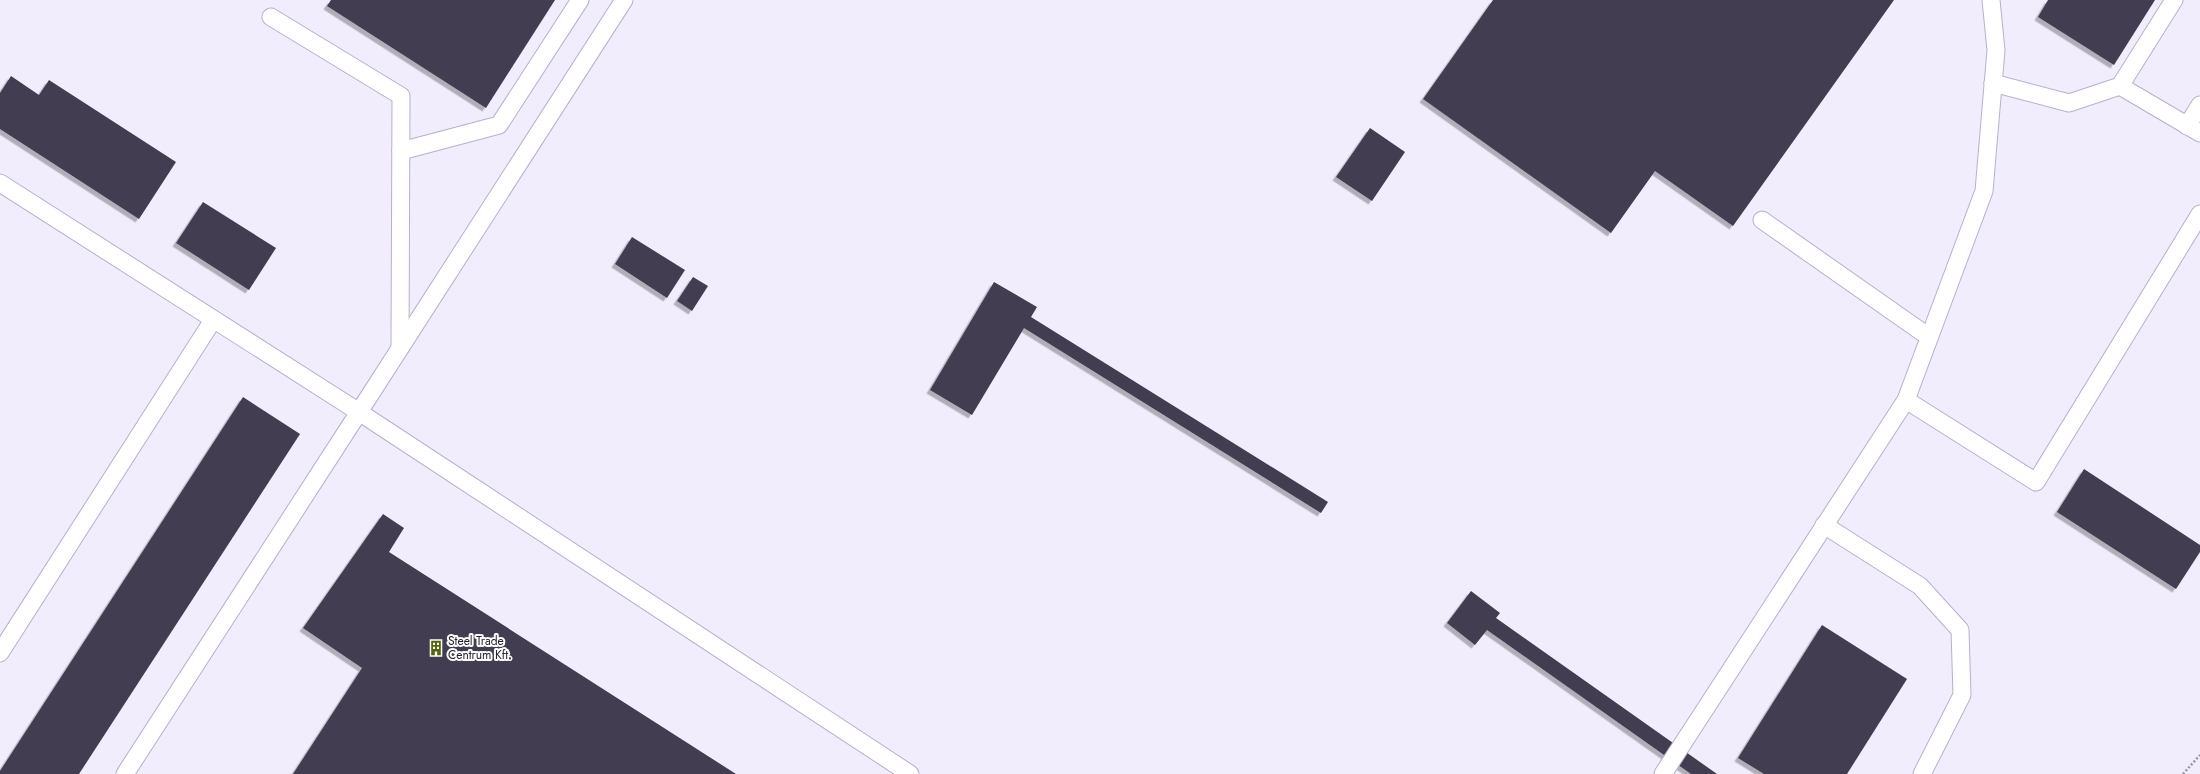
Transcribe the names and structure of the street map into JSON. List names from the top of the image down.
{
  "places": {
    "building": ["Steel Trade Centrum Kft."]
  }
}
